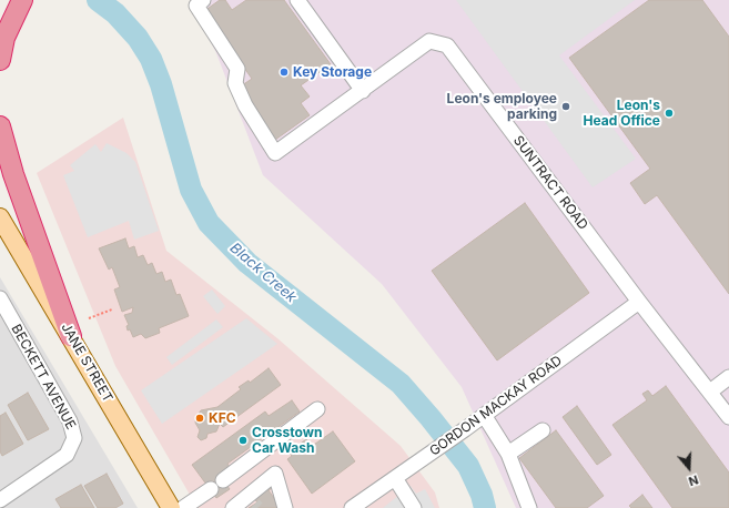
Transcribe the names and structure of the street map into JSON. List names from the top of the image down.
{
  "streets": {
    "main road": ["JANE STREET"],
    "street": ["SUNTRACT ROAD", "BECKETT AVENUE", "GORDON MACKAY ROAD"]
  },
  "crossings": [
    ["SUNTRACT ROAD", "GORDON MACKAY ROAD"]
  ],
  "water": ["Black Creek"],
  "places": [
    "Key Storage",
    "Leon's employee parking",
    "Leon's Head Office",
    "KFC",
    "Crosstown Car Wash"
  ],
  "north": "bottom"
}
